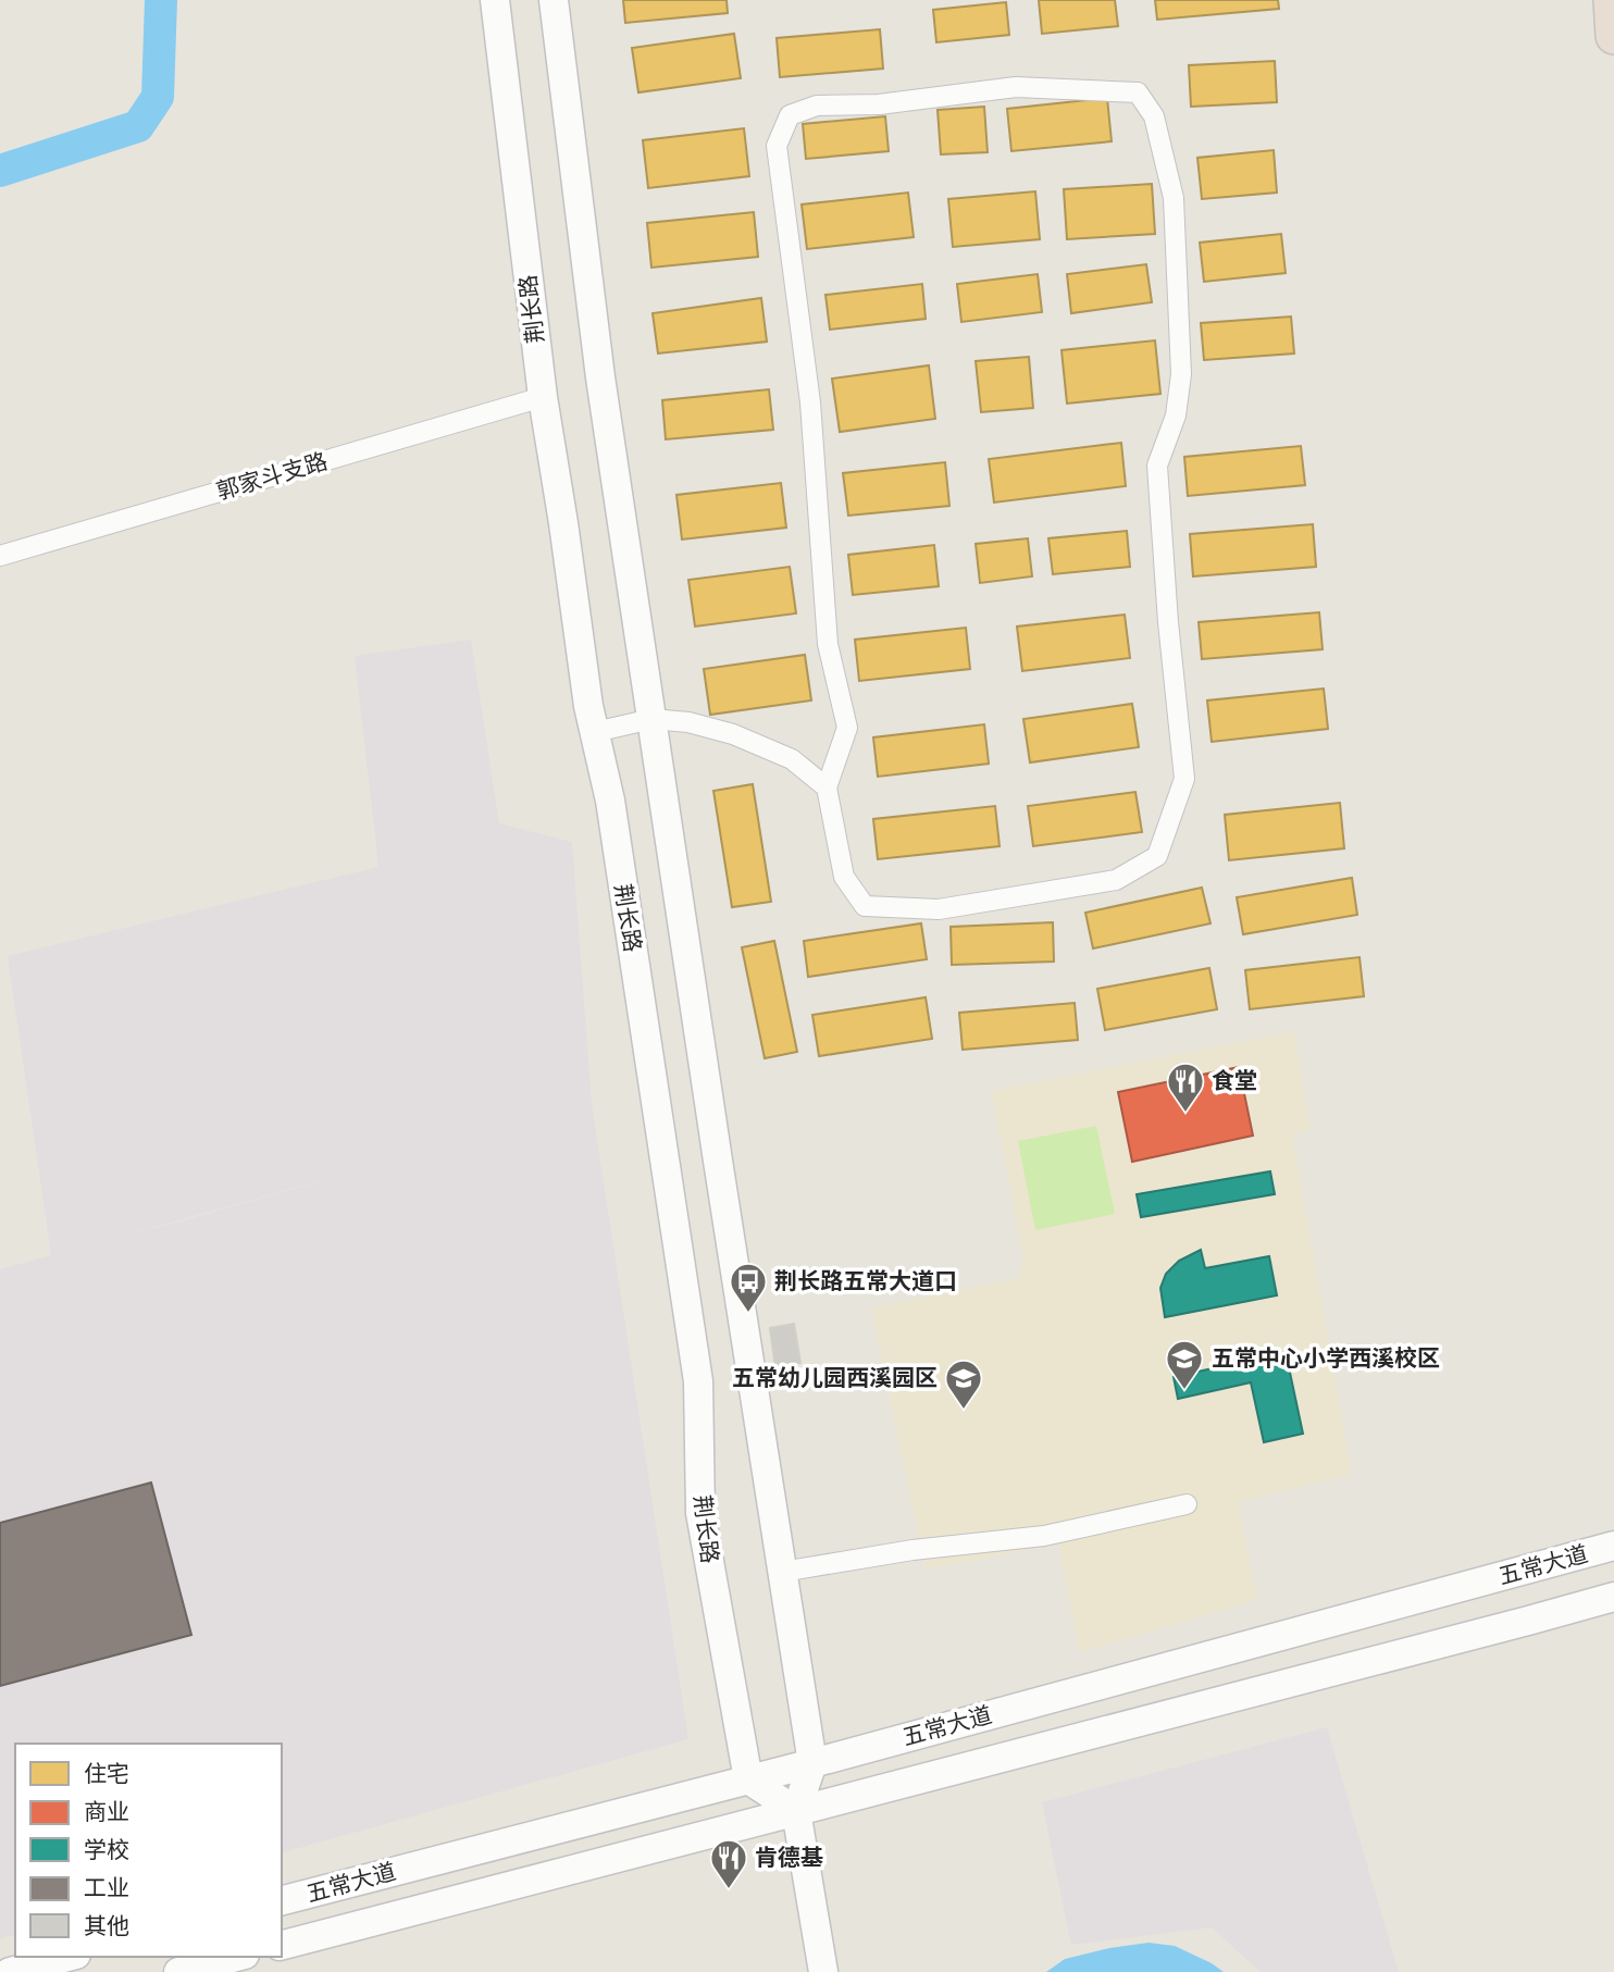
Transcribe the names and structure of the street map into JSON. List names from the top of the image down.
{
  "streets": {
    "main road": ["荆长路", "五常大道"],
    "street": ["郭家斗支路"]
  },
  "crossings": [
    ["荆长路", "郭家斗支路"],
    ["荆长路", "五常大道"]
  ],
  "places": {
    "restaurant": ["食堂", "肯德基"],
    "bus stop": ["荆长路五常大道口"],
    "school or university": ["五常中心小学西溪校区", "五常幼儿园西溪园区"]
  },
  "legend": [
    "住宅",
    "商业",
    "学校",
    "工业",
    "其他"
  ]
}
